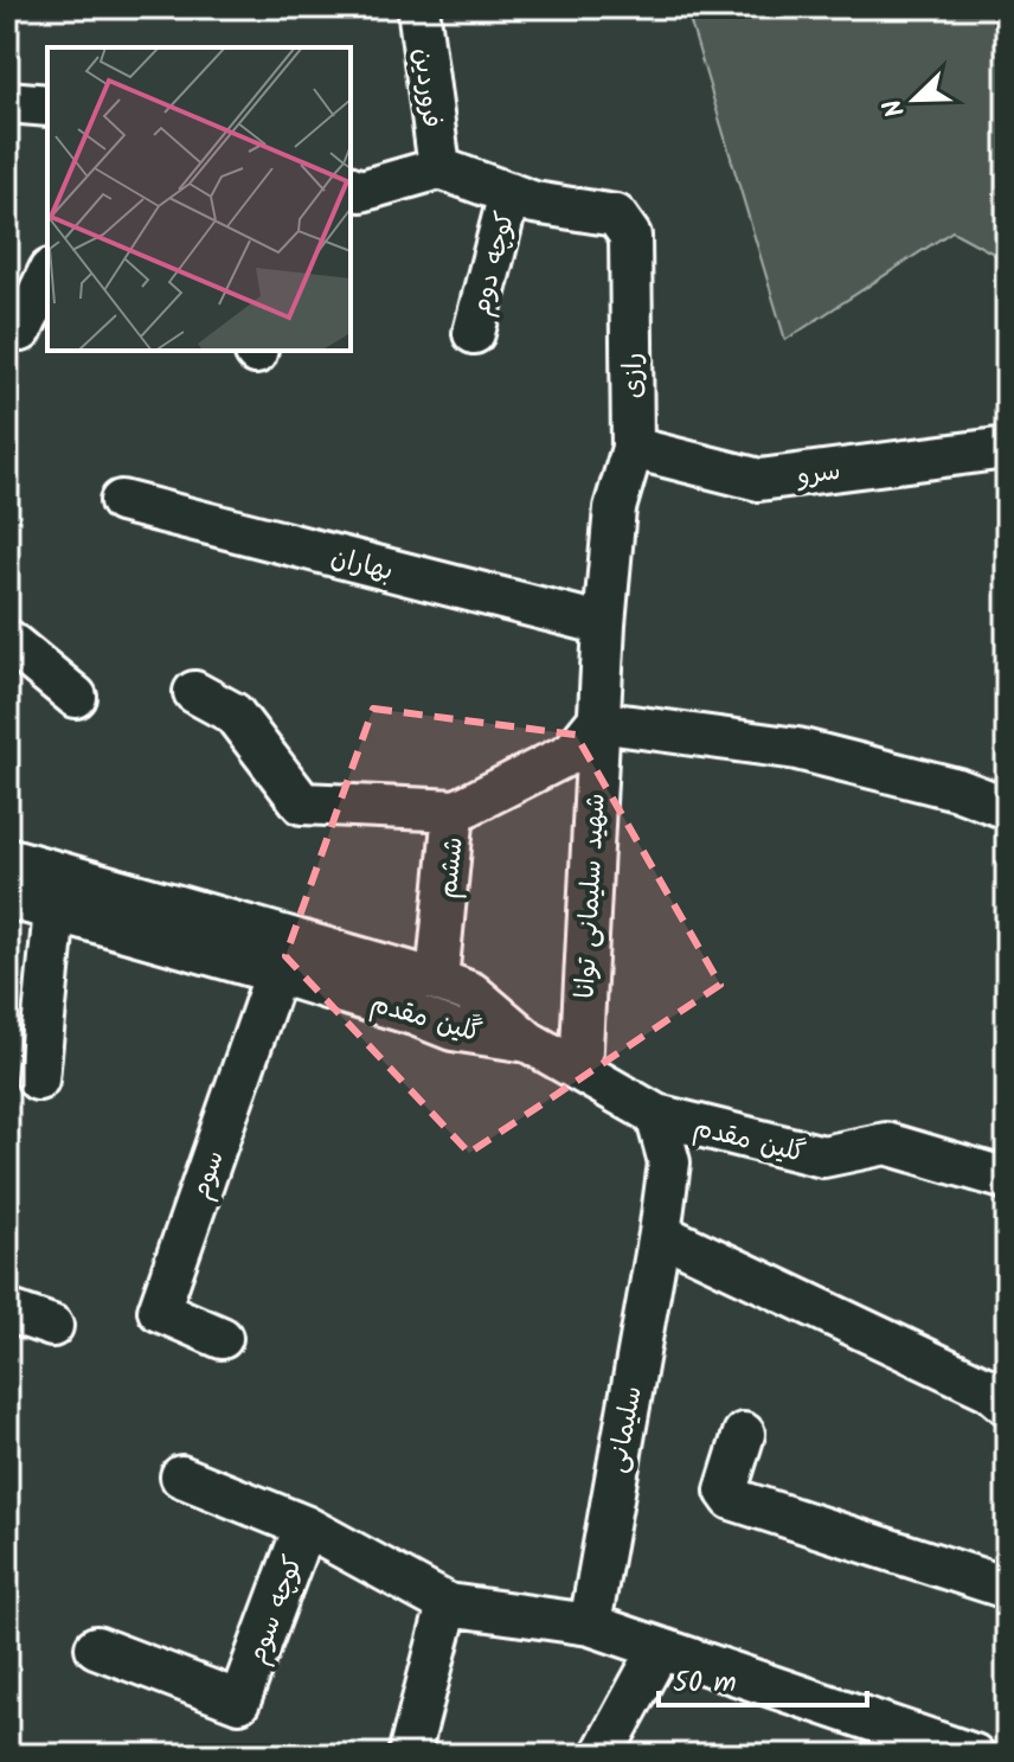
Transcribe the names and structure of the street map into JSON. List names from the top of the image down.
{
  "streets": {
    "street": [
      "فروردین",
      "کوچه دوم",
      "رازی",
      "سرو",
      "بهاران",
      "ششم",
      "شهید سلیمانی توانا",
      "گَلین مقدم",
      "گلین مقدم",
      "سوم",
      "سلیمانی",
      "کوچه سوم"
    ]
  },
  "crossings": [
    ["فروردین", "رازی"],
    ["کوچه دوم", "رازی"],
    ["رازی", "سرو"],
    ["رازی", "بهاران"],
    ["رازی", "ششم"],
    ["رازی", "شهید سلیمانی توانا"],
    ["ششم", "شهید سلیمانی توانا"],
    ["ششم", "گَلین مقدم"],
    ["شهید سلیمانی توانا", "گلین مقدم"],
    ["گَلین مقدم", "گلین مقدم"],
    ["گَلین مقدم", "سوم"],
    ["گلین مقدم", "سلیمانی"]
  ],
  "scale_bar": "50 m",
  "north": "bottom left"
}
